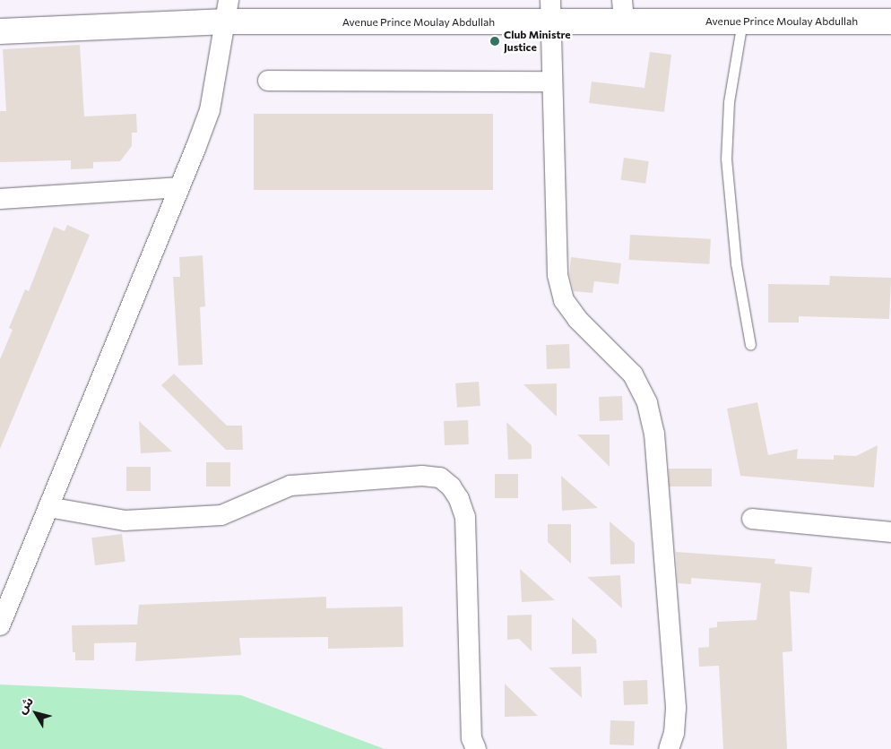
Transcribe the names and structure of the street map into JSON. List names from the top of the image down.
{
  "streets": {
    "main road": ["Avenue Prince Moulay Abdullah"]
  },
  "places": ["Club Ministre Justice"],
  "north": "top left"
}
